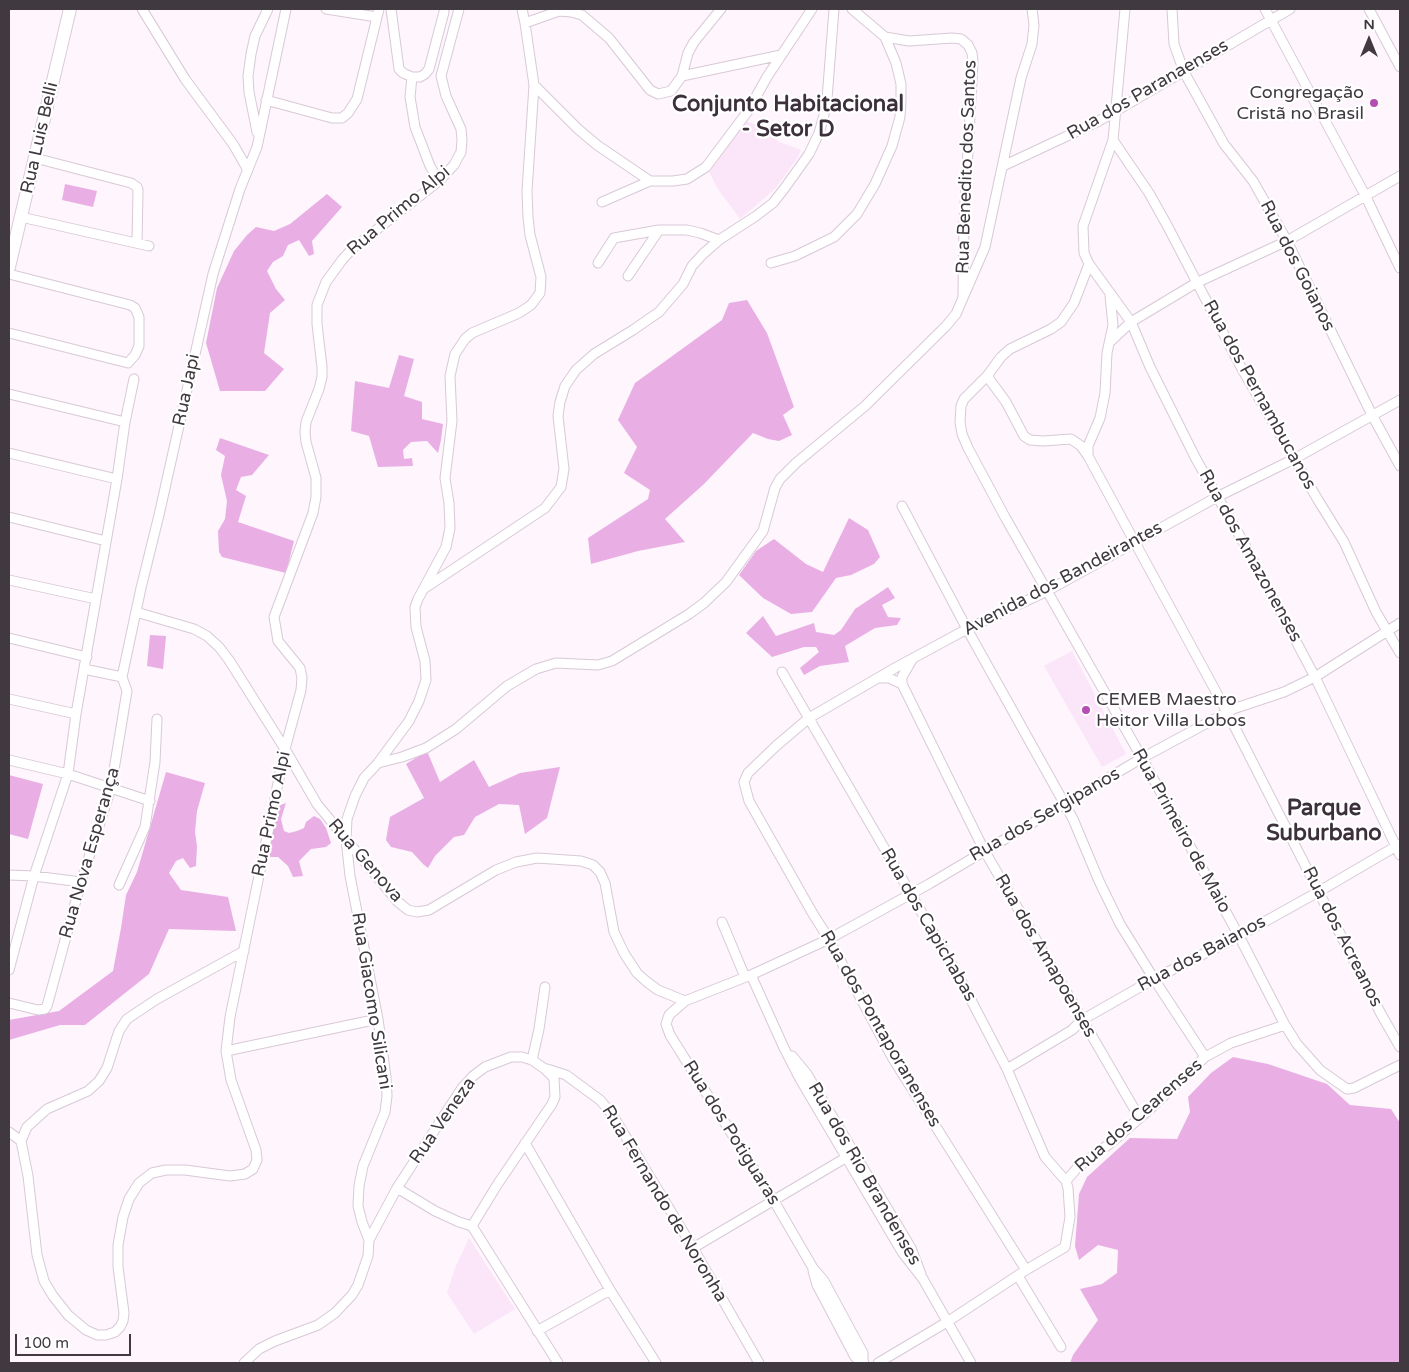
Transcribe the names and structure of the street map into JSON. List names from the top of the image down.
{
  "streets": {
    "street": [
      "Rua dos Paranaenses",
      "Rua Luis Belli",
      "Rua Benedito dos Santos",
      "Rua Primo Alpi",
      "Rua dos Goianos",
      "Rua Japi",
      "Rua dos Pernambucanos",
      "Rua dos Amazonenses",
      "Avenida dos Bandeirantes",
      "Rua dos Sergipanos",
      "Rua Primeiro de Maio",
      "Rua Nova Esperança",
      "Rua Genova",
      "Rua dos Capichabas",
      "Rua dos Acreanos",
      "Rua dos Baianos",
      "Rua dos Amapoenses",
      "Rua Giacomo Silicani",
      "Rua dos Pontaporanenses",
      "Rua dos Cearenses",
      "Rua Veneza",
      "Rua dos Potiguaras",
      "Rua dos Rio Brandenses",
      "Rua Fernando de Noronha"
    ]
  },
  "crossings": [
    ["Rua dos Paranaenses", "Rua dos Goianos"],
    ["Rua Primo Alpi", "Rua Genova"],
    ["Rua dos Goianos", "Avenida dos Bandeirantes"],
    ["Rua Japi", "Rua Nova Esperança"],
    ["Rua Japi", "Rua Genova"],
    ["Rua dos Pernambucanos", "Avenida dos Bandeirantes"],
    ["Rua dos Pernambucanos", "Rua dos Sergipanos"],
    ["Rua dos Amazonenses", "Avenida dos Bandeirantes"],
    ["Rua dos Amazonenses", "Rua dos Sergipanos"],
    ["Rua dos Amazonenses", "Rua dos Baianos"],
    ["Avenida dos Bandeirantes", "Rua Primeiro de Maio"],
    ["Avenida dos Bandeirantes", "Rua dos Capichabas"],
    ["Avenida dos Bandeirantes", "Rua dos Acreanos"],
    ["Avenida dos Bandeirantes", "Rua dos Pontaporanenses"],
    ["Rua dos Sergipanos", "Rua Primeiro de Maio"],
    ["Rua dos Sergipanos", "Rua Genova"],
    ["Rua dos Sergipanos", "Rua dos Capichabas"],
    ["Rua dos Sergipanos", "Rua dos Acreanos"],
    ["Rua dos Sergipanos", "Rua dos Amapoenses"],
    ["Rua dos Sergipanos", "Rua dos Pontaporanenses"],
    ["Rua dos Sergipanos", "Rua dos Potiguaras"],
    ["Rua Primeiro de Maio", "Rua dos Acreanos"],
    ["Rua Primeiro de Maio", "Rua dos Baianos"],
    ["Rua Primeiro de Maio", "Rua dos Cearenses"],
    ["Rua Nova Esperança", "Rua Genova"],
    ["Rua Genova", "Rua Giacomo Silicani"],
    ["Rua Genova", "Rua dos Potiguaras"],
    ["Rua dos Capichabas", "Rua dos Baianos"],
    ["Rua dos Capichabas", "Rua dos Cearenses"],
    ["Rua dos Acreanos", "Rua dos Baianos"],
    ["Rua dos Baianos", "Rua dos Amapoenses"],
    ["Rua dos Amapoenses", "Rua dos Cearenses"],
    ["Rua Giacomo Silicani", "Rua Veneza"],
    ["Rua dos Pontaporanenses", "Rua dos Cearenses"],
    ["Rua Veneza", "Rua Fernando de Noronha"]
  ],
  "districts": ["Conjunto Habitacional - Setor D", "Parque Suburbano"],
  "places": ["Congregação Cristã no Brasil", "CEMEB Maestro Heitor Villa Lobos"],
  "scale_bar": "100 m",
  "north": "top"
}
